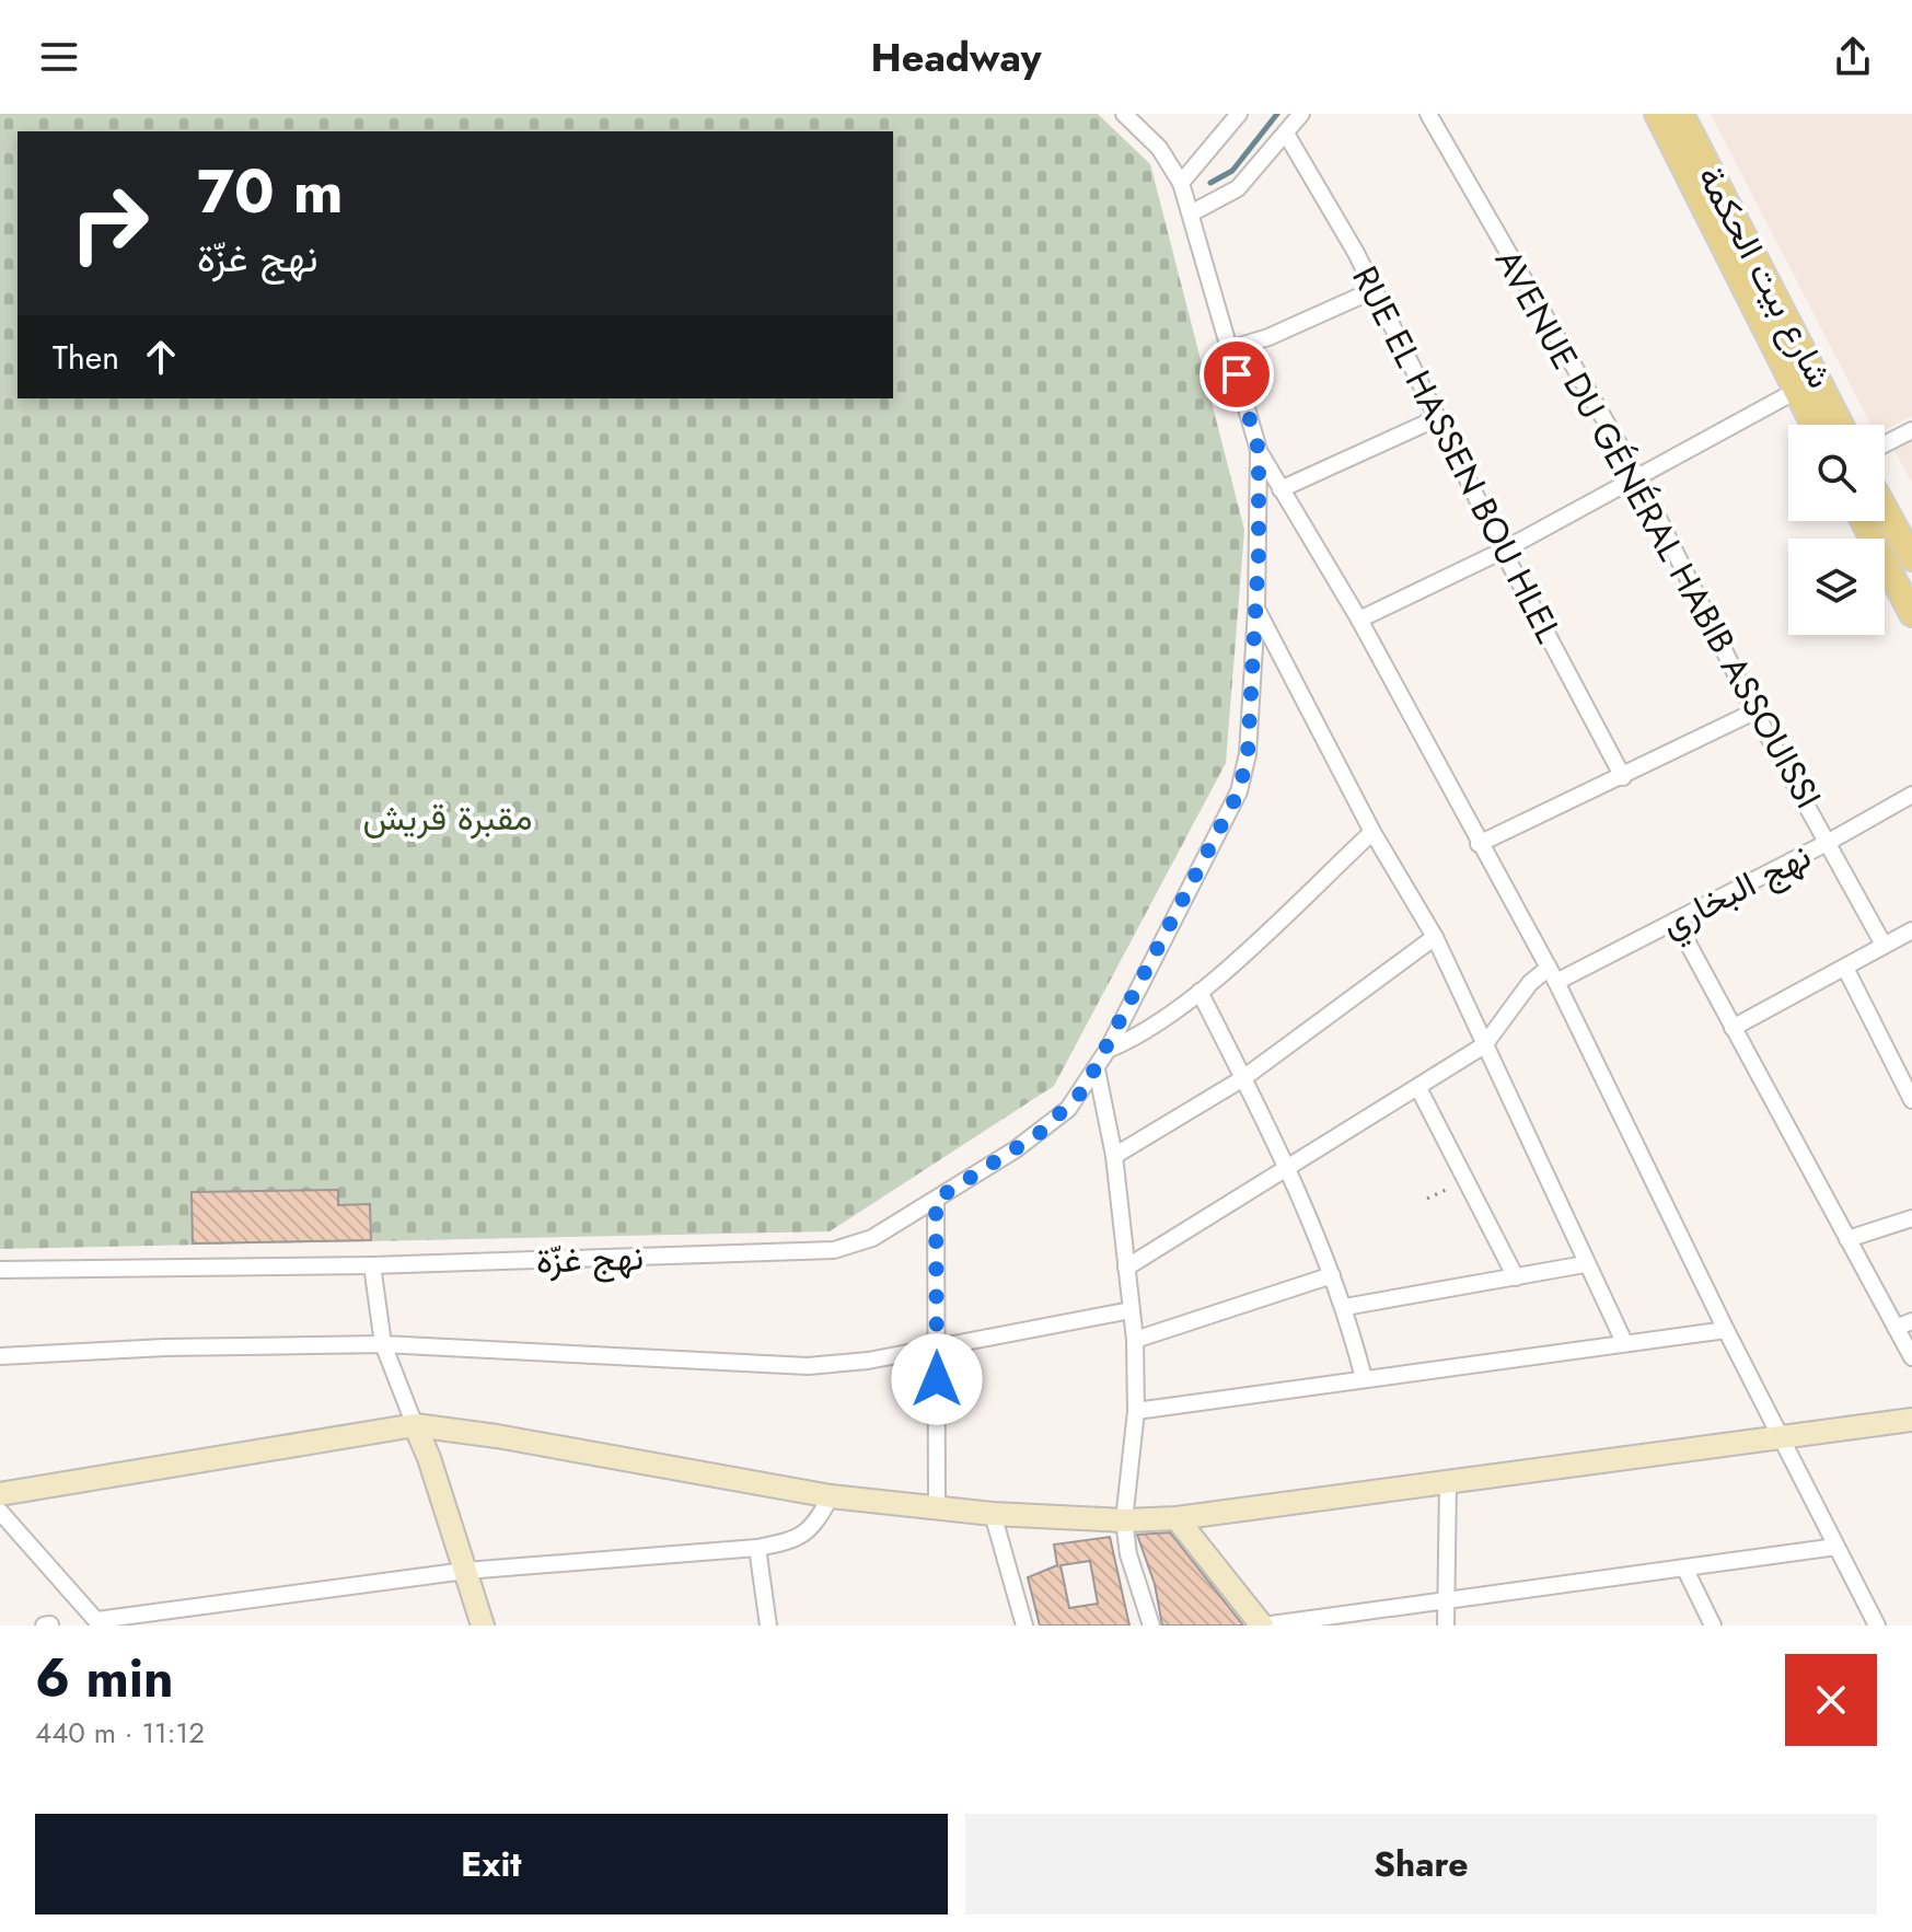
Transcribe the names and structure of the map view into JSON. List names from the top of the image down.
{
  "streets": {
    "main road": ["شارع بيت الحكمة"],
    "street": [
      "RUE EL HASSEN BOU HLEL",
      "AVENUE DU GÉNÉRAL HABIB ASSOUISSI",
      "نهج البخاري",
      "نهج غزّة"
    ]
  },
  "crossings": [
    ["AVENUE DU GÉNÉRAL HABIB ASSOUISSI", "نهج البخاري"]
  ],
  "parks": ["مقبرة قريش"],
  "page": {
    "header": "Headway",
    "turn": ["70 m", "نهج غزّة"],
    "then": "Then",
    "heading": ["6 min", "440 m · 11:12"],
    "buttons": ["Exit", "Share"]
  }
}
